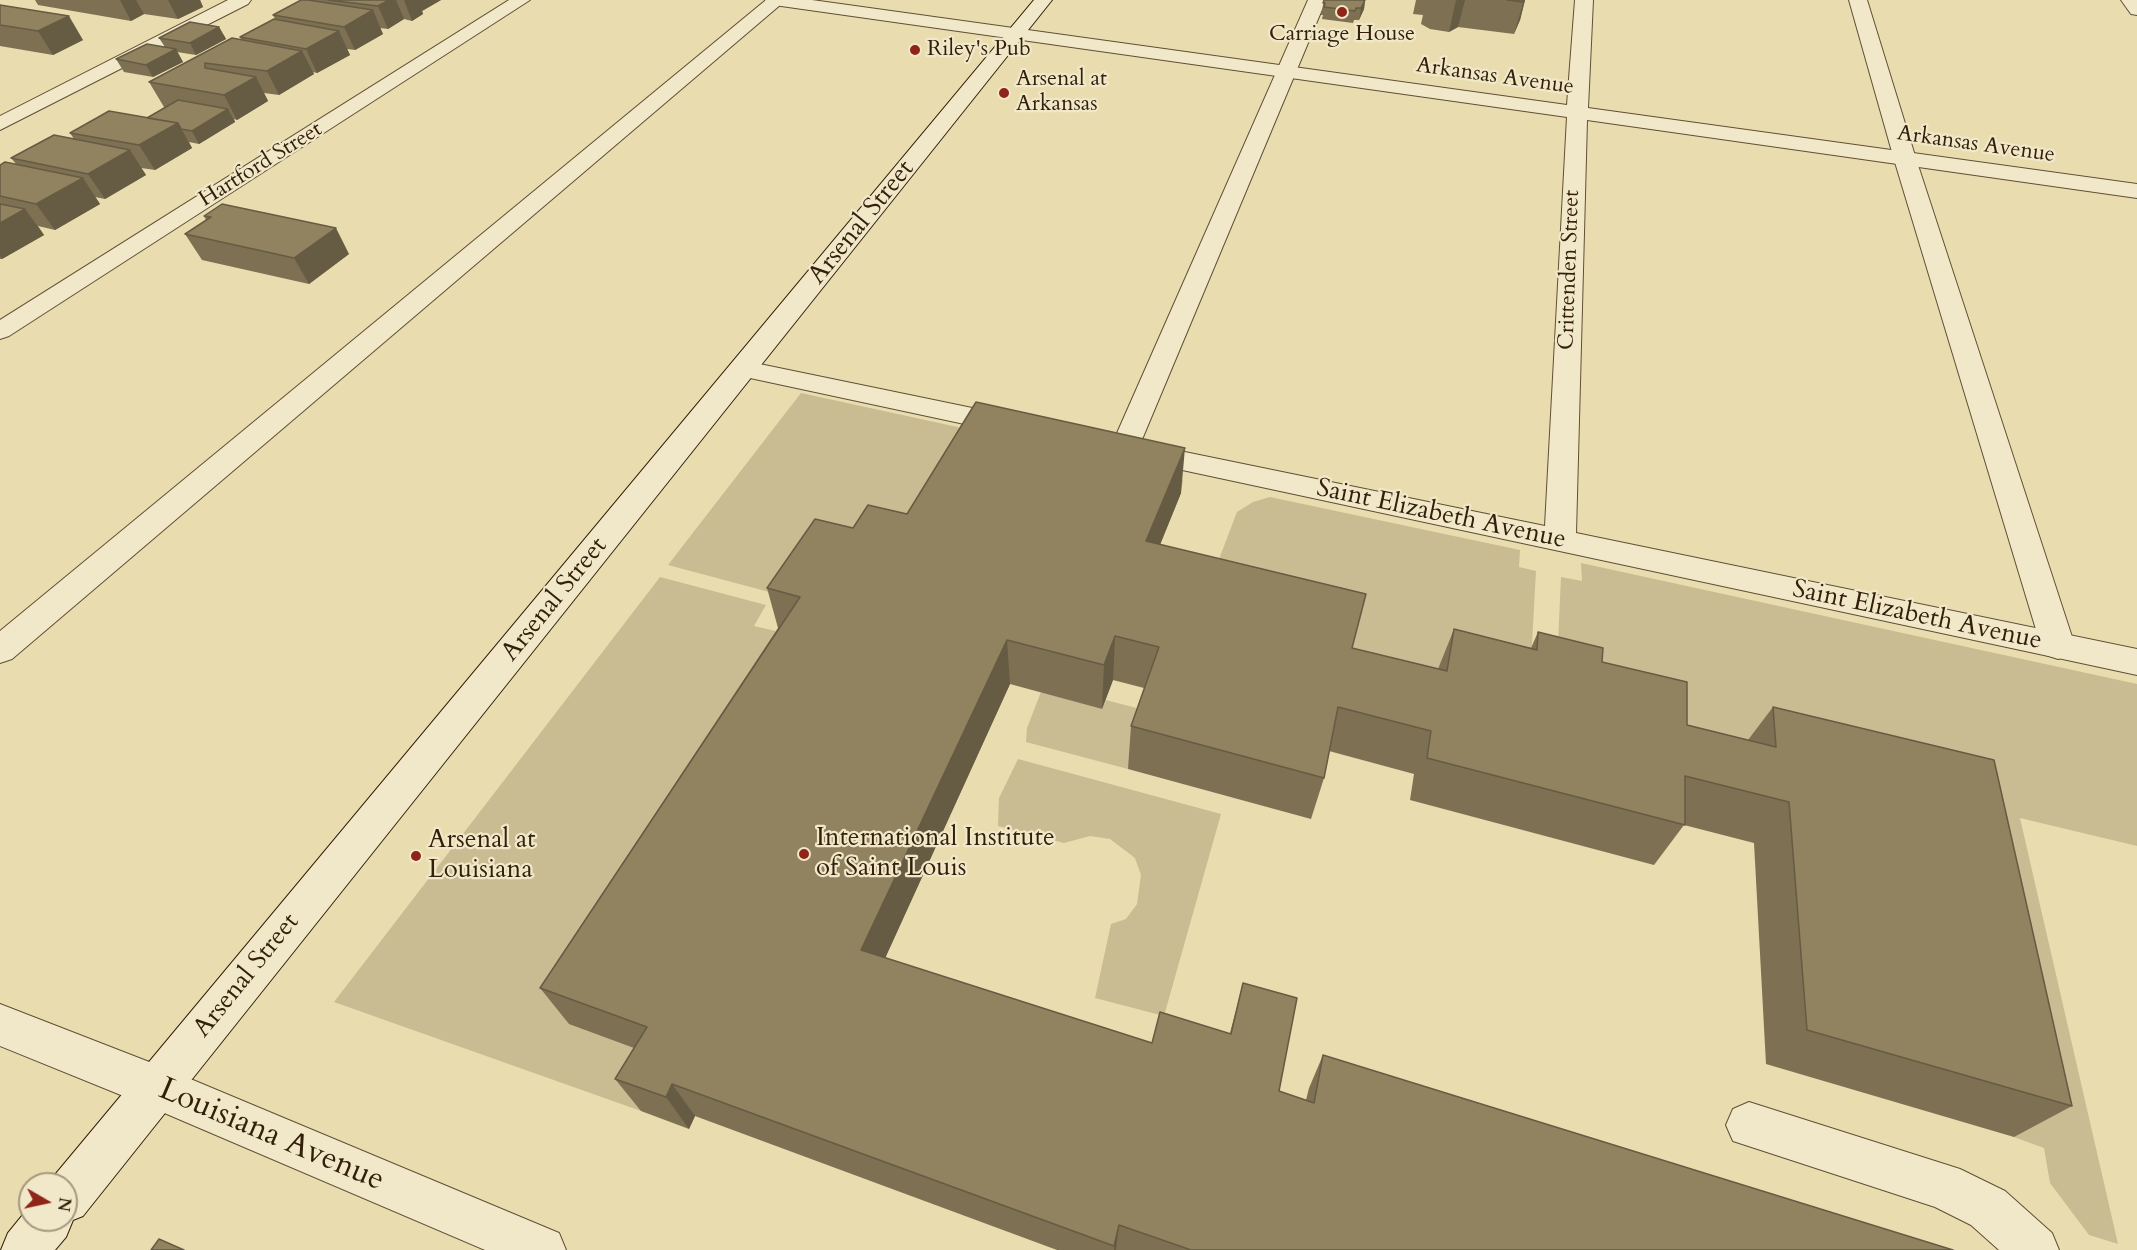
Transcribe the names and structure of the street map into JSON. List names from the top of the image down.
{
  "streets": {
    "street": [
      "Arkansas Avenue",
      "Hartford Street",
      "Arsenal Street",
      "Crittenden Street",
      "Saint Elizabeth Avenue",
      "Louisiana Avenue"
    ]
  },
  "crossings": [
    ["Arkansas Avenue", "Arsenal Street"],
    ["Arkansas Avenue", "Crittenden Street"],
    ["Arkansas Avenue", "Saint Elizabeth Avenue"],
    ["Arsenal Street", "Louisiana Avenue"],
    ["Crittenden Street", "Saint Elizabeth Avenue"]
  ],
  "places": [
    "Carriage House",
    "Riley's Pub",
    "Arsenal at Arkansas",
    "International Institute of Saint Louis",
    "Arsenal at Louisiana"
  ],
  "north": "right"
}
